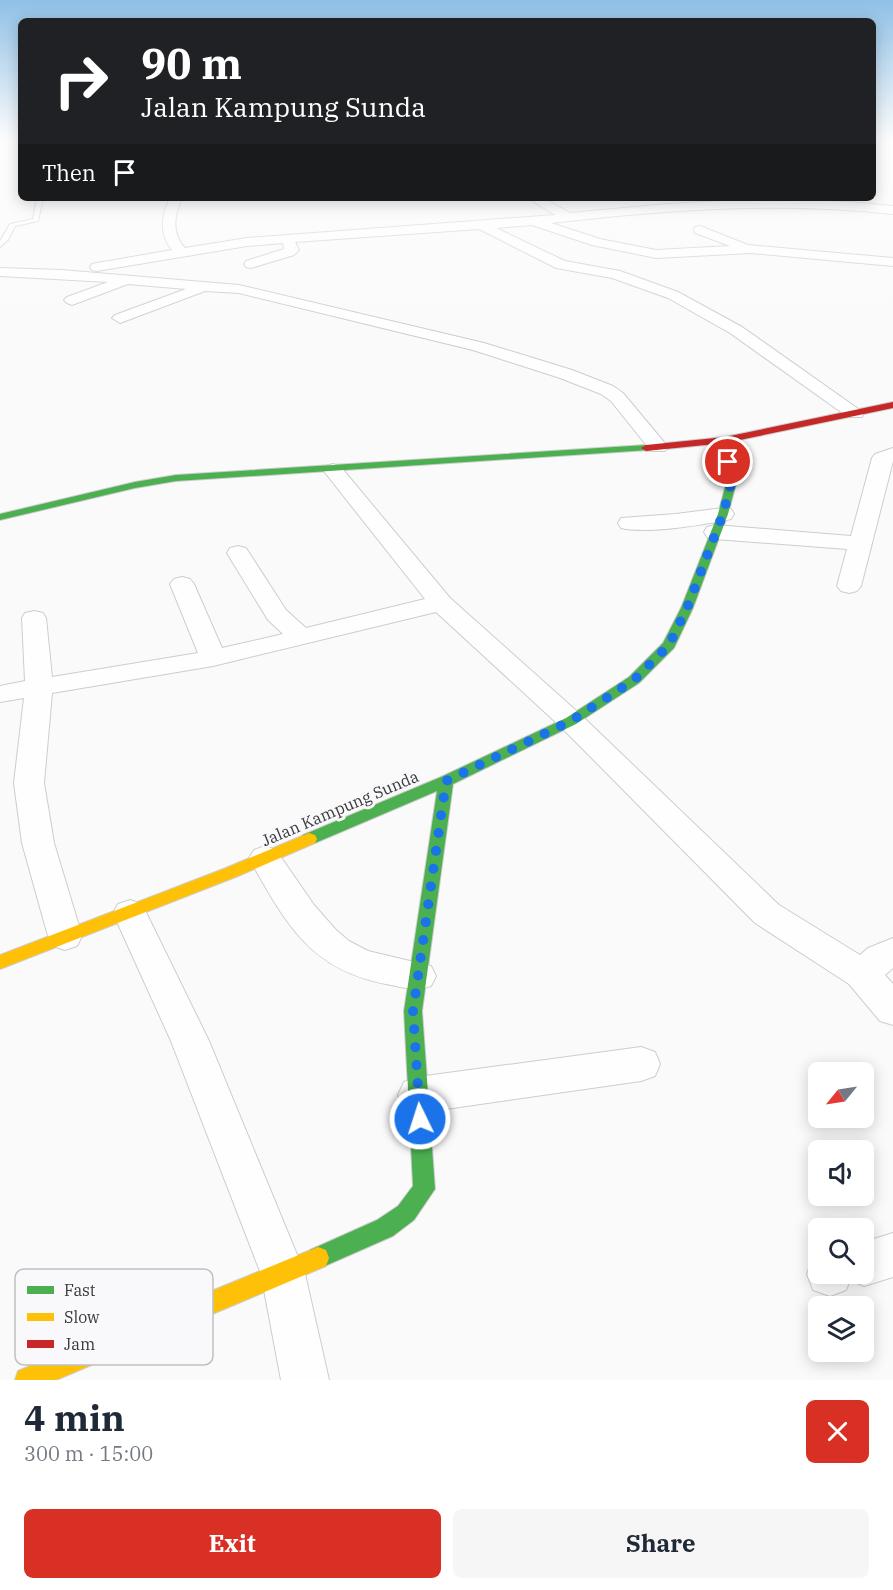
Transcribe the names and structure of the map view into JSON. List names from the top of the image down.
{
  "streets": {
    "street": ["Jalan Kampung Sunda"]
  },
  "legend": ["Fast", "Slow", "Jam"],
  "north": "bottom left",
  "page": {
    "turn": ["90 m", "Jalan Kampung Sunda"],
    "then": "Then",
    "heading": ["4 min", "300 m · 15:00"],
    "buttons": ["Exit", "Share"]
  }
}
